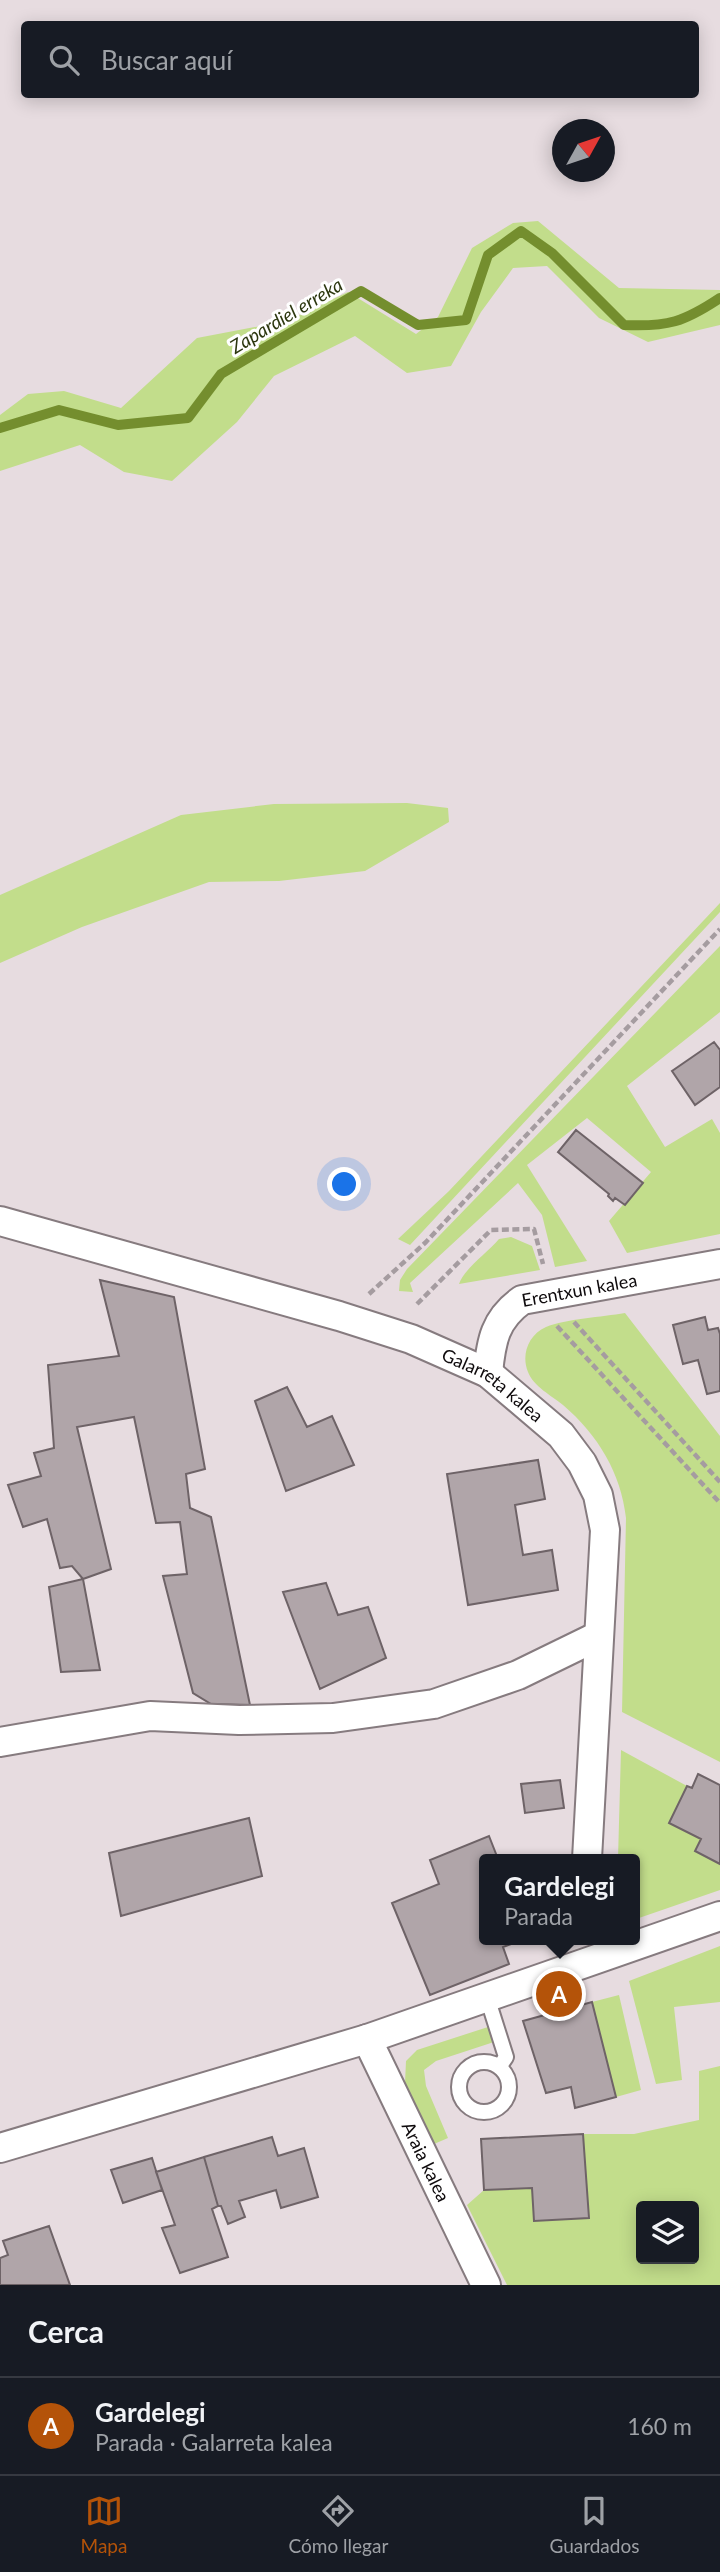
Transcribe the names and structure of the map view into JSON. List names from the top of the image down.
{
  "streets": {
    "street": ["Erentxun kalea", "Galarreta kalea", "Araia kalea"]
  },
  "crossings": [
    ["Erentxun kalea", "Galarreta kalea"]
  ],
  "water": ["Zapardiel erreka"],
  "north": "top right",
  "page": {
    "search": "Buscar aquí",
    "popup": ["Gardelegi", "Parada"],
    "pins": "A",
    "heading": "Cerca",
    "list": [
      {
        "mark": "A",
        "name": "Gardelegi",
        "note": "Parada · Galarreta kalea",
        "value": "160 m"
      }
    ],
    "nav": ["Mapa", "Cómo llegar", "Guardados"]
  }
}
